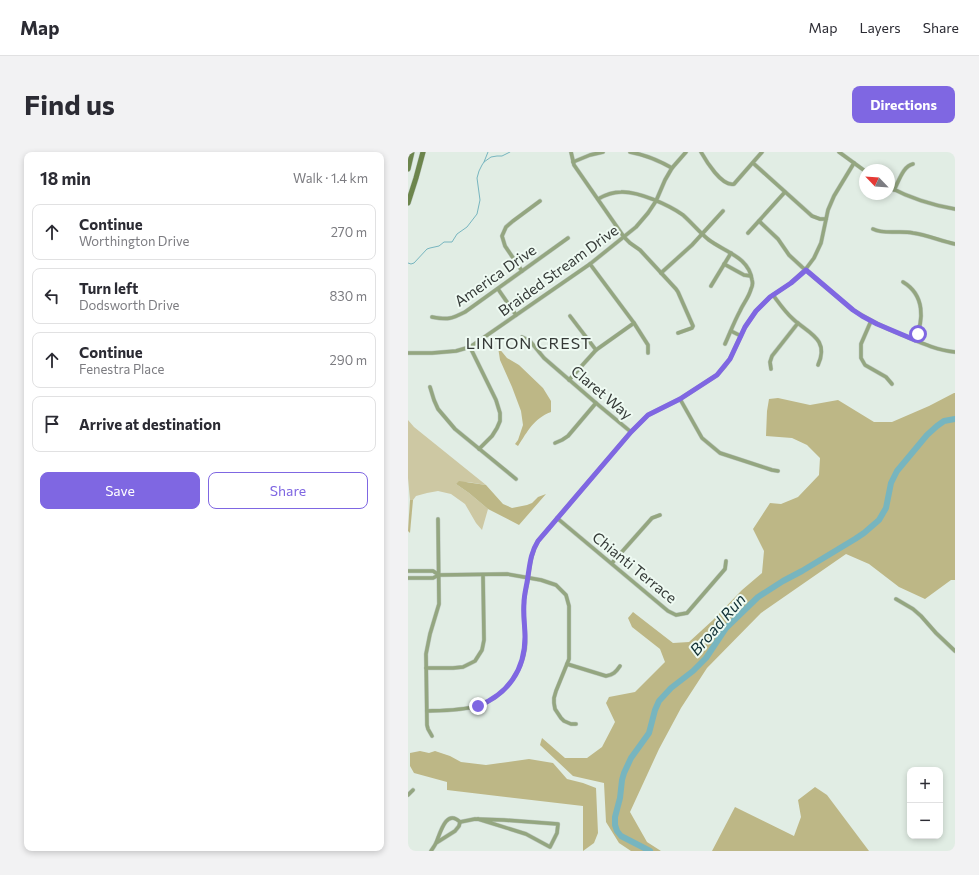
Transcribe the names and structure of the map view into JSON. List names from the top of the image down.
{
  "streets": {
    "street": [
      "Braided Stream Drive",
      "America Drive",
      "Claret Way",
      "Chianti Terrace"
    ]
  },
  "districts": ["LINTON CREST"],
  "water": ["Broad Run"],
  "north": "top left",
  "page": {
    "header": "Map",
    "nav": ["Map", "Layers", "Share"],
    "buttons": [
      "Directions",
      ["Save", "Share"]
    ],
    "title": "Find us",
    "heading": ["18 min", "Walk · 1.4 km"],
    "list": [
      ["Continue", "Worthington Drive", "270 m"],
      ["Turn left", "Dodsworth Drive", "830 m"],
      ["Continue", "Fenestra Place", "290 m"],
      "Arrive at destination"
    ],
    "map_buttons": ["+", "−"]
  }
}
